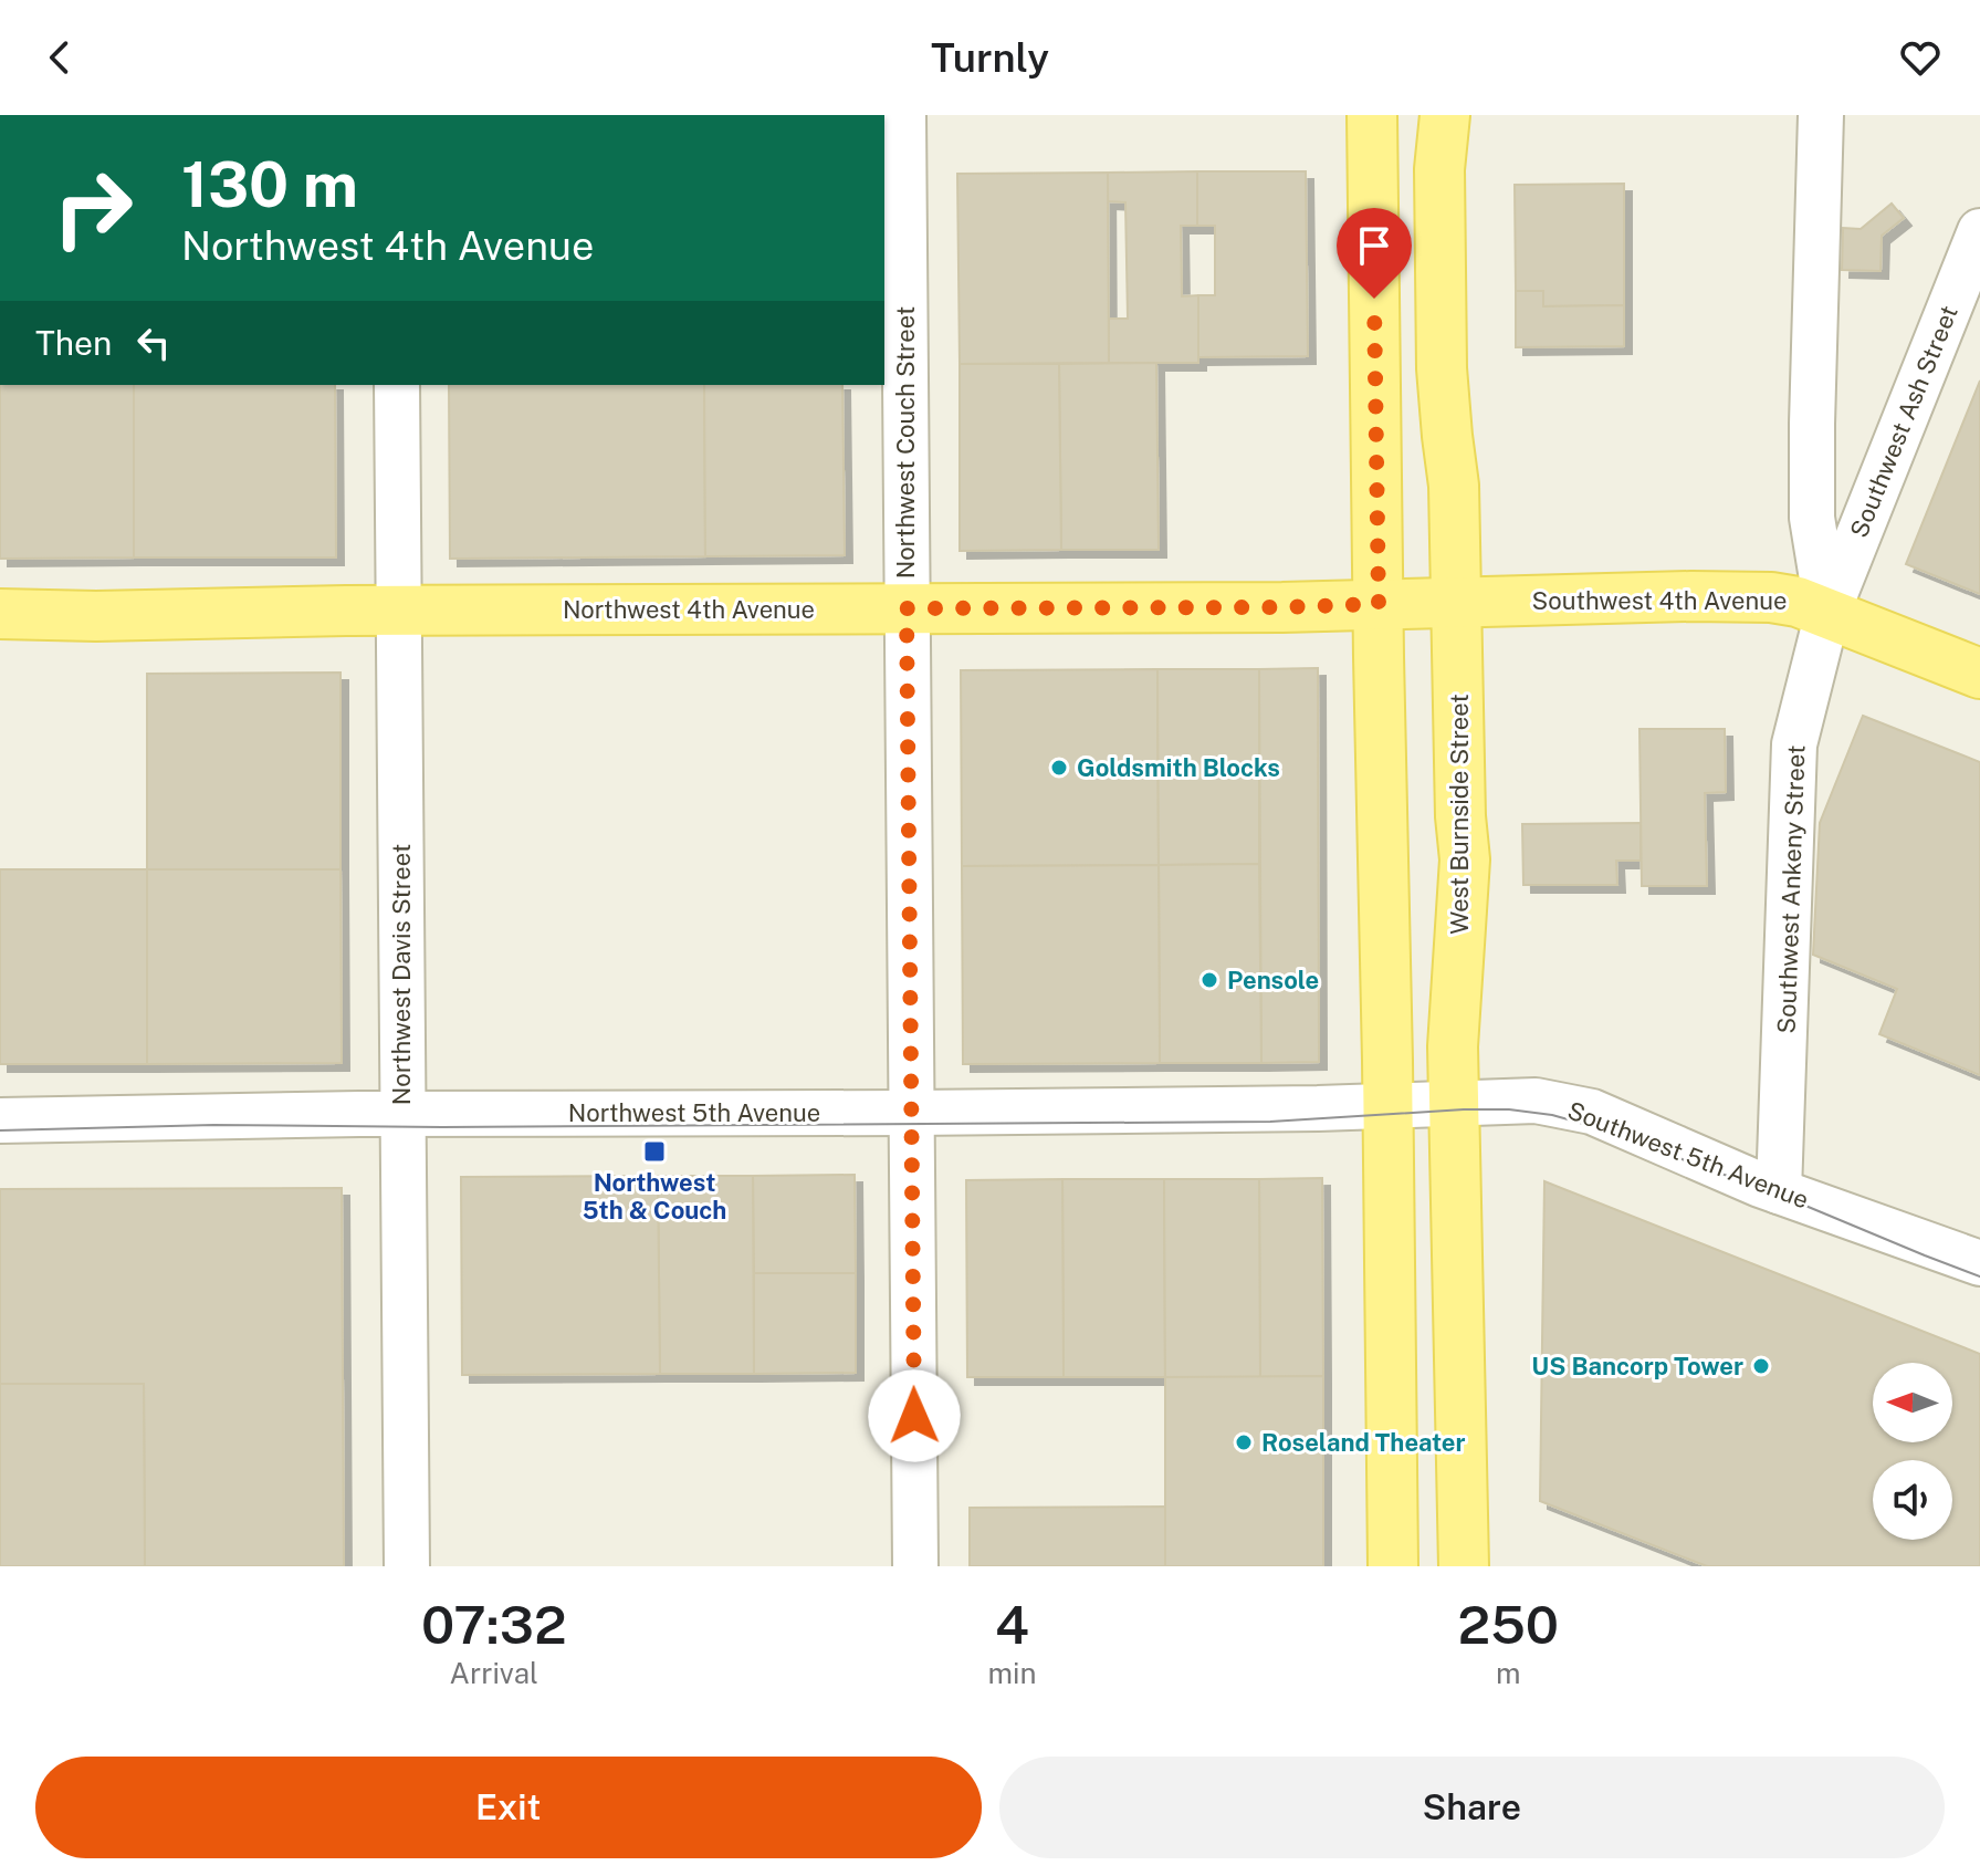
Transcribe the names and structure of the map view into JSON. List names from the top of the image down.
{
  "streets": {
    "main road": ["Southwest 4th Avenue", "Northwest 4th Avenue", "West Burnside Street"],
    "street": [
      "Southwest Ash Street",
      "Northwest Couch Street",
      "Southwest Ankeny Street",
      "Northwest Davis Street",
      "Northwest 5th Avenue",
      "Southwest 5th Avenue"
    ]
  },
  "crossings": [
    ["Southwest Ash Street", "Southwest 4th Avenue"],
    ["Southwest Ash Street", "Southwest Ankeny Street"],
    ["Northwest Couch Street", "Northwest 4th Avenue"],
    ["Northwest Couch Street", "Northwest 5th Avenue"],
    ["Southwest 4th Avenue", "Northwest 4th Avenue"],
    ["Southwest 4th Avenue", "West Burnside Street"],
    ["Southwest 4th Avenue", "Southwest Ankeny Street"],
    ["Northwest 4th Avenue", "Northwest Davis Street"],
    ["West Burnside Street", "Southwest 5th Avenue"],
    ["Southwest Ankeny Street", "Southwest 5th Avenue"],
    ["Northwest Davis Street", "Northwest 5th Avenue"],
    ["Northwest 5th Avenue", "Southwest 5th Avenue"]
  ],
  "places": {
    "other": [
      "Goldsmith Blocks",
      "Pensole",
      "US Bancorp Tower",
      "Roseland Theater"
    ],
    "transit": ["Northwest 5th & Couch"]
  },
  "north": "left",
  "page": {
    "header": "Turnly",
    "turn": ["130 m", "Northwest 4th Avenue"],
    "then": "Then",
    "eta": [
      "07:32",
      "Arrival",
      "4",
      "min",
      "250",
      "m"
    ],
    "buttons": ["Exit", "Share"]
  }
}
